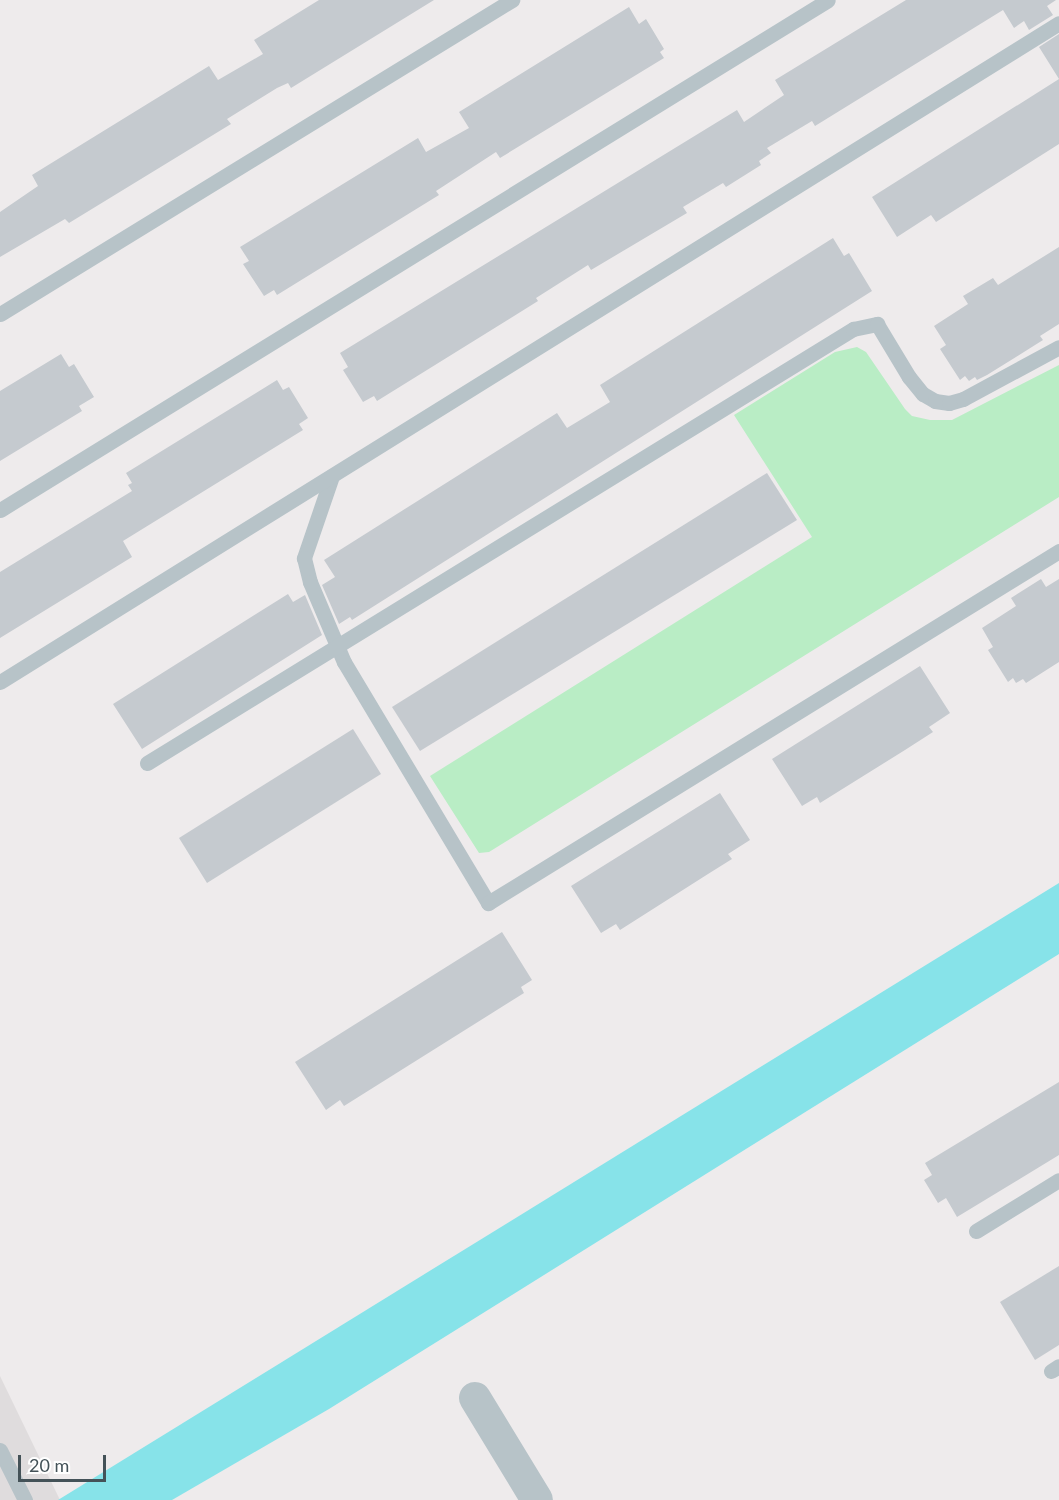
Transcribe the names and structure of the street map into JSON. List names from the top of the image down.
{
  "scale_bar": "20 m"
}
